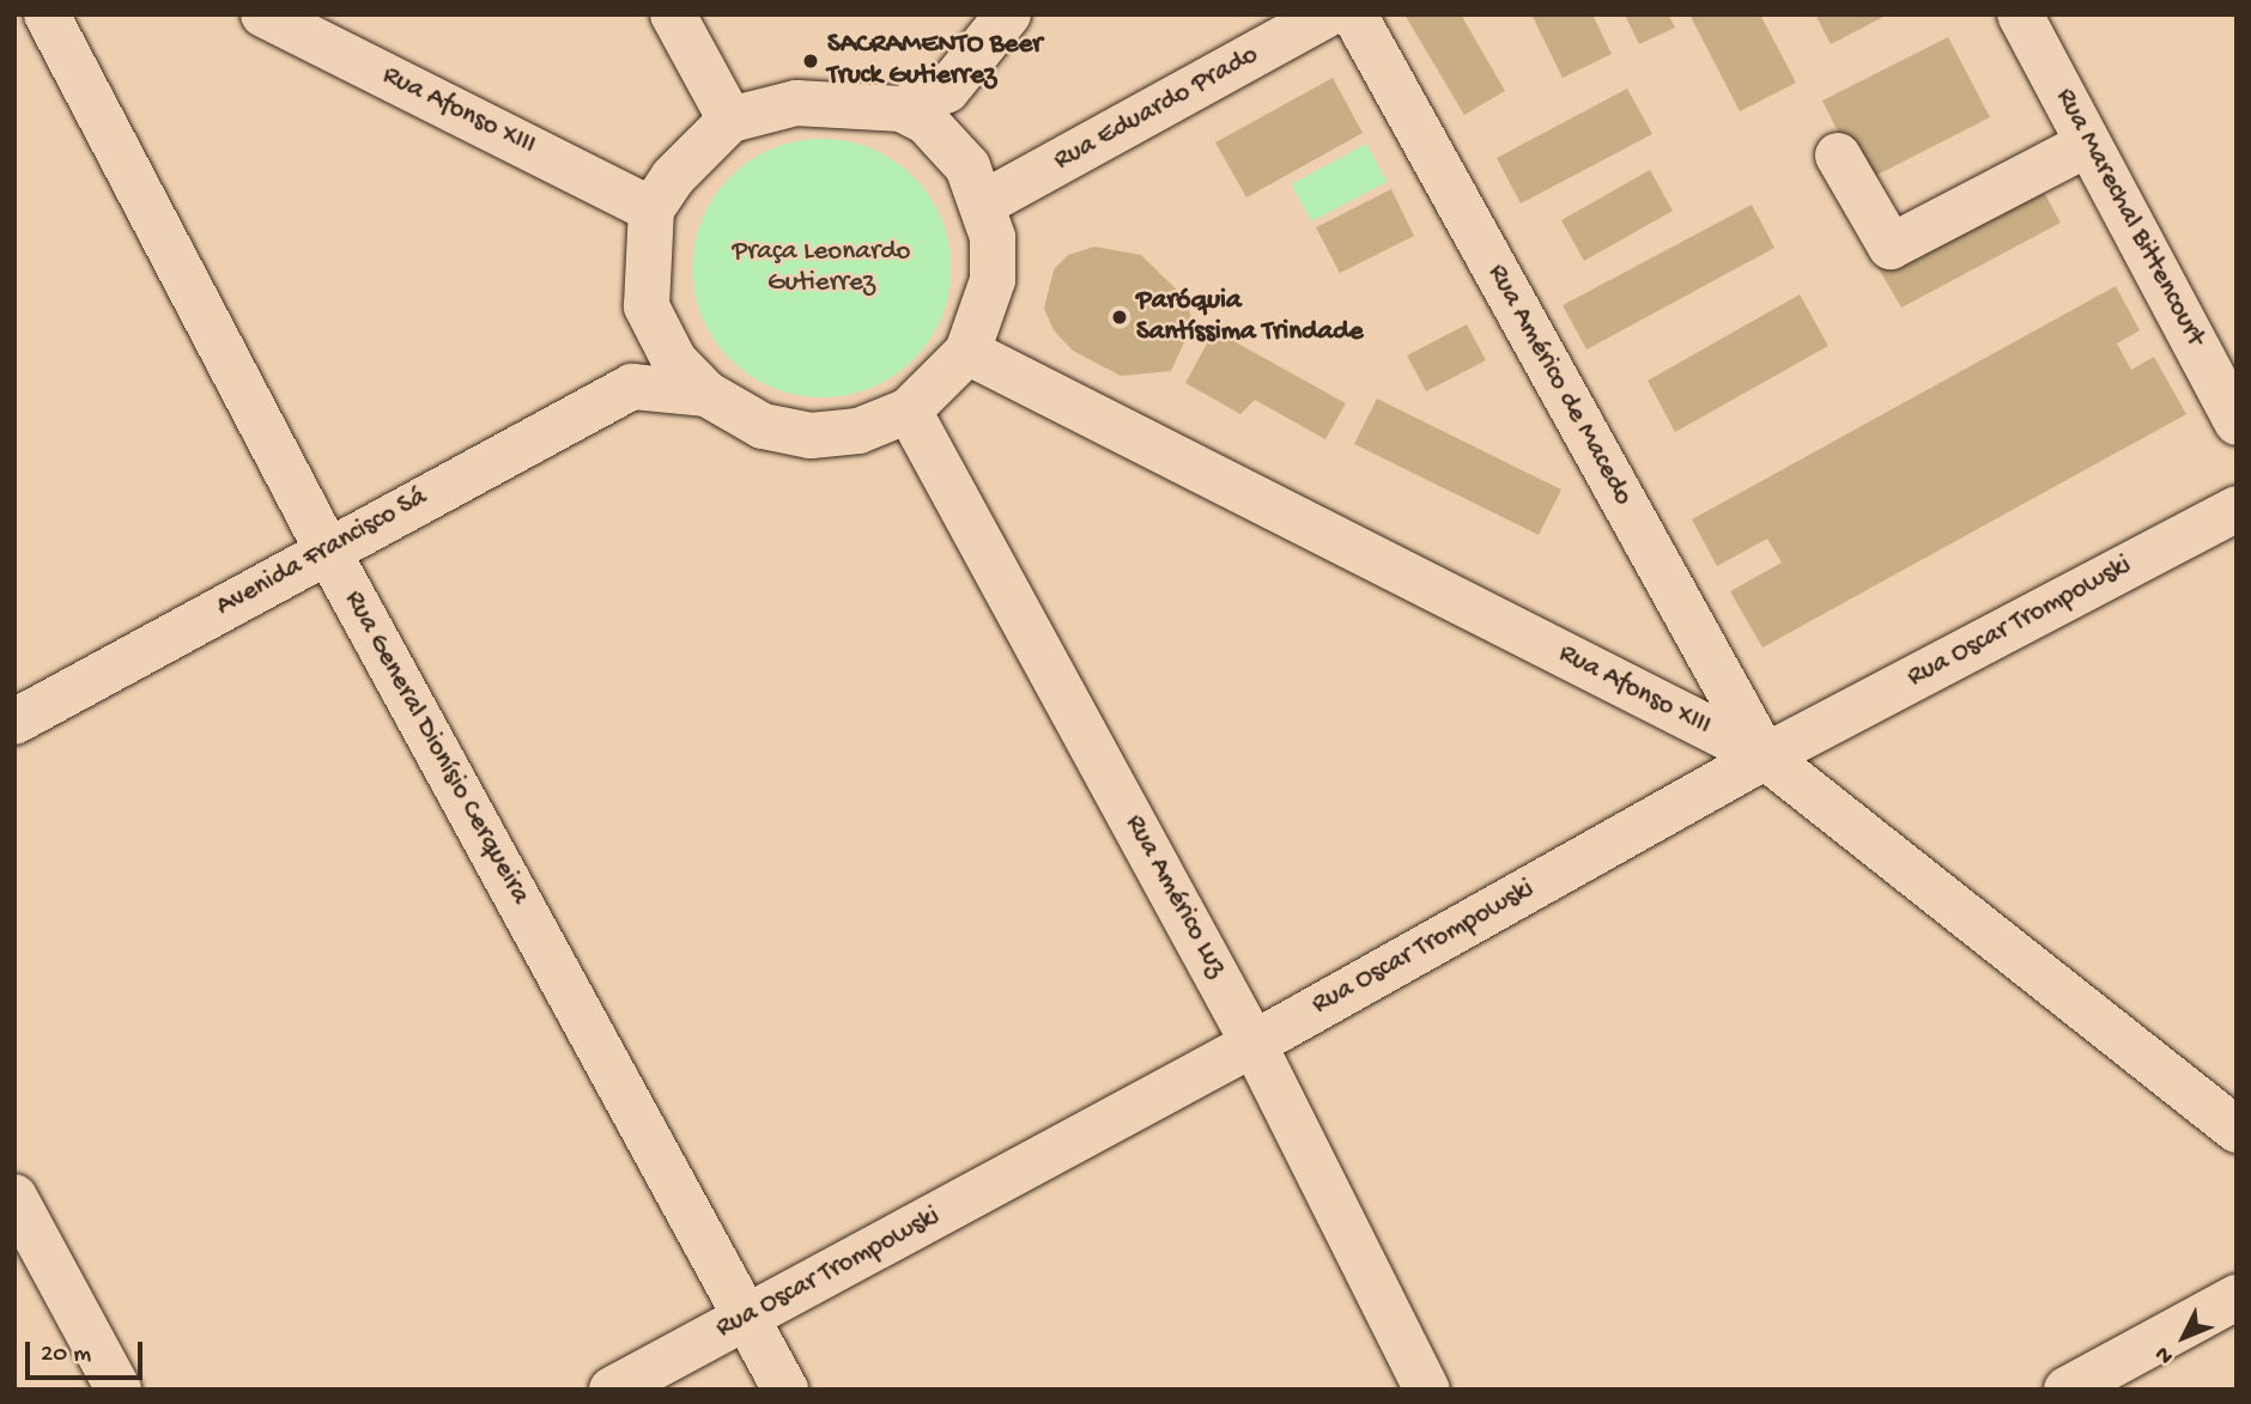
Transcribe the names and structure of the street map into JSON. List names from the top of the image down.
{
  "streets": {
    "street": [
      "Rua Eduardo Prado",
      "Rua Afonso XIII",
      "Rua Marechal Bittencourt",
      "Rua Américo de Macedo",
      "Avenida Francisco Sá",
      "Rua Oscar Trompowski",
      "Rua General Dionísio Cerqueira",
      "Rua Américo Luz"
    ]
  },
  "crossings": [
    ["Rua Afonso XIII", "Rua Américo de Macedo"],
    ["Rua Afonso XIII", "Rua Oscar Trompowski"],
    ["Rua Américo de Macedo", "Rua Oscar Trompowski"],
    ["Avenida Francisco Sá", "Rua General Dionísio Cerqueira"],
    ["Rua Oscar Trompowski", "Rua General Dionísio Cerqueira"],
    ["Rua Oscar Trompowski", "Rua Américo Luz"]
  ],
  "parks": ["Praça Leonardo Gutierrez"],
  "places": ["SACRAMENTO Beer Truck Gutierrez", "Paróquia Santíssima Trindade"],
  "scale_bar": "20 m",
  "north": "bottom left"
}
